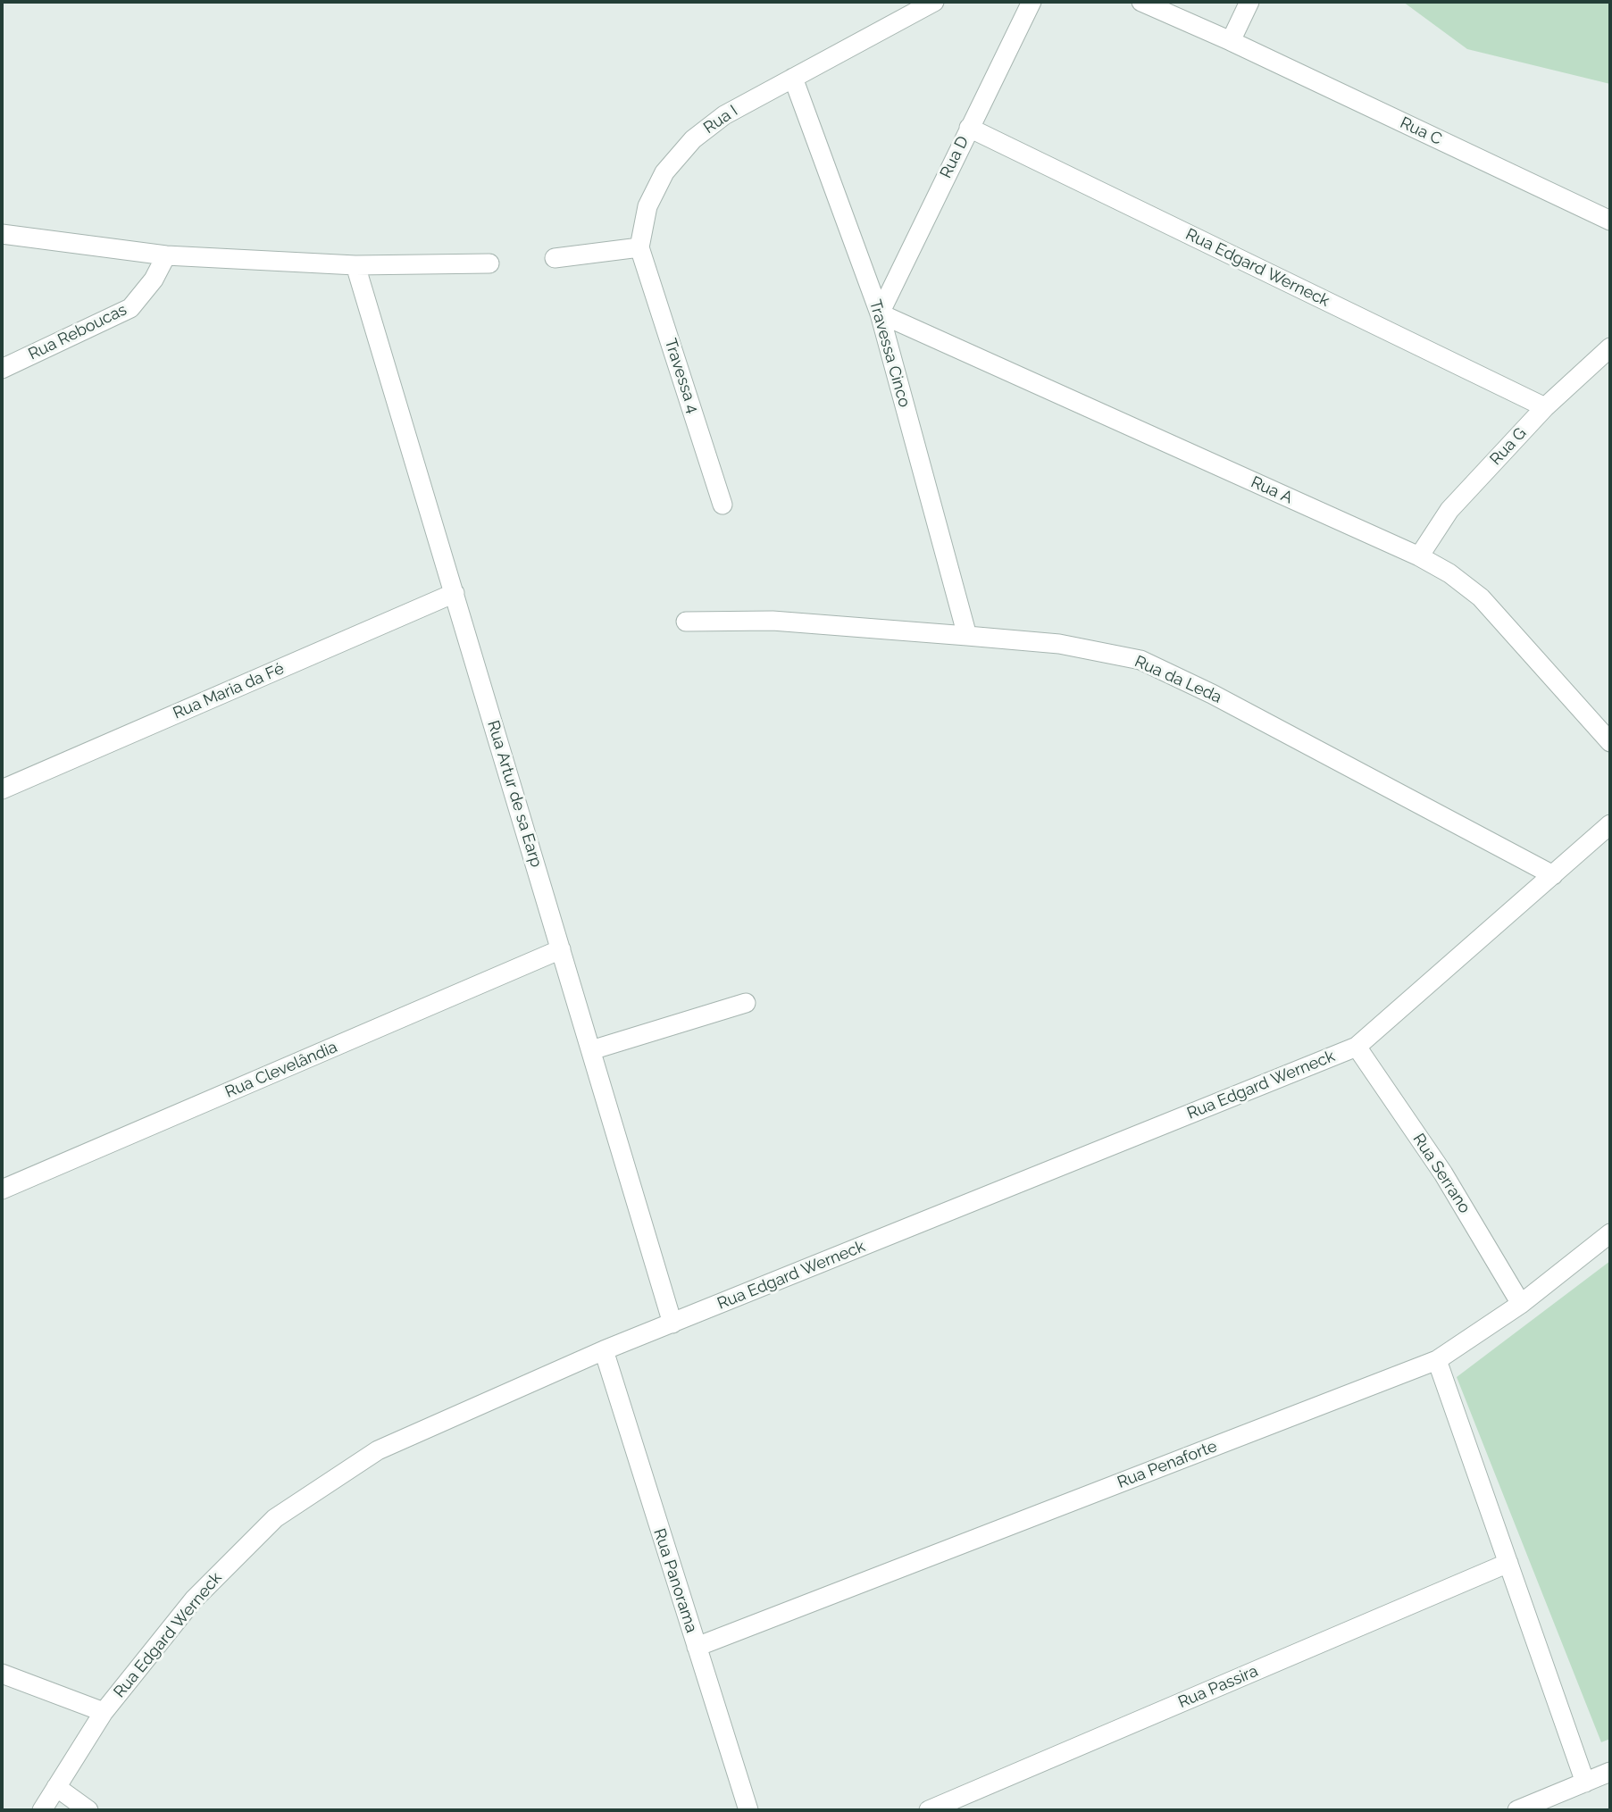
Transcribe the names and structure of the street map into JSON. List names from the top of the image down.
{
  "streets": {
    "street": [
      "Rua I",
      "Rua C",
      "Rua D",
      "Rua Edgard Werneck",
      "Rua Reboucas",
      "Travessa Cinco",
      "Travessa 4",
      "Rua G",
      "Rua A",
      "Rua da Leda",
      "Rua Maria da Fé",
      "Rua Artur de sa Earp",
      "Rua Clevelândia",
      "Rua Serrano",
      "Rua Penaforte",
      "Rua Panorama",
      "Rua Passira"
    ]
  },
  "crossings": [
    ["Rua I", "Travessa Cinco"],
    ["Rua I", "Travessa 4"],
    ["Rua D", "Rua Edgard Werneck"],
    ["Rua D", "Travessa Cinco"],
    ["Rua D", "Rua A"],
    ["Rua Edgard Werneck", "Rua G"],
    ["Rua Edgard Werneck", "Rua da Leda"],
    ["Rua Edgard Werneck", "Rua Artur de sa Earp"],
    ["Rua Edgard Werneck", "Rua Serrano"],
    ["Rua Edgard Werneck", "Rua Panorama"],
    ["Travessa Cinco", "Rua A"],
    ["Travessa Cinco", "Rua da Leda"],
    ["Rua G", "Rua A"],
    ["Rua Maria da Fé", "Rua Artur de sa Earp"],
    ["Rua Artur de sa Earp", "Rua Clevelândia"],
    ["Rua Serrano", "Rua Penaforte"],
    ["Rua Penaforte", "Rua Panorama"]
  ]
}
